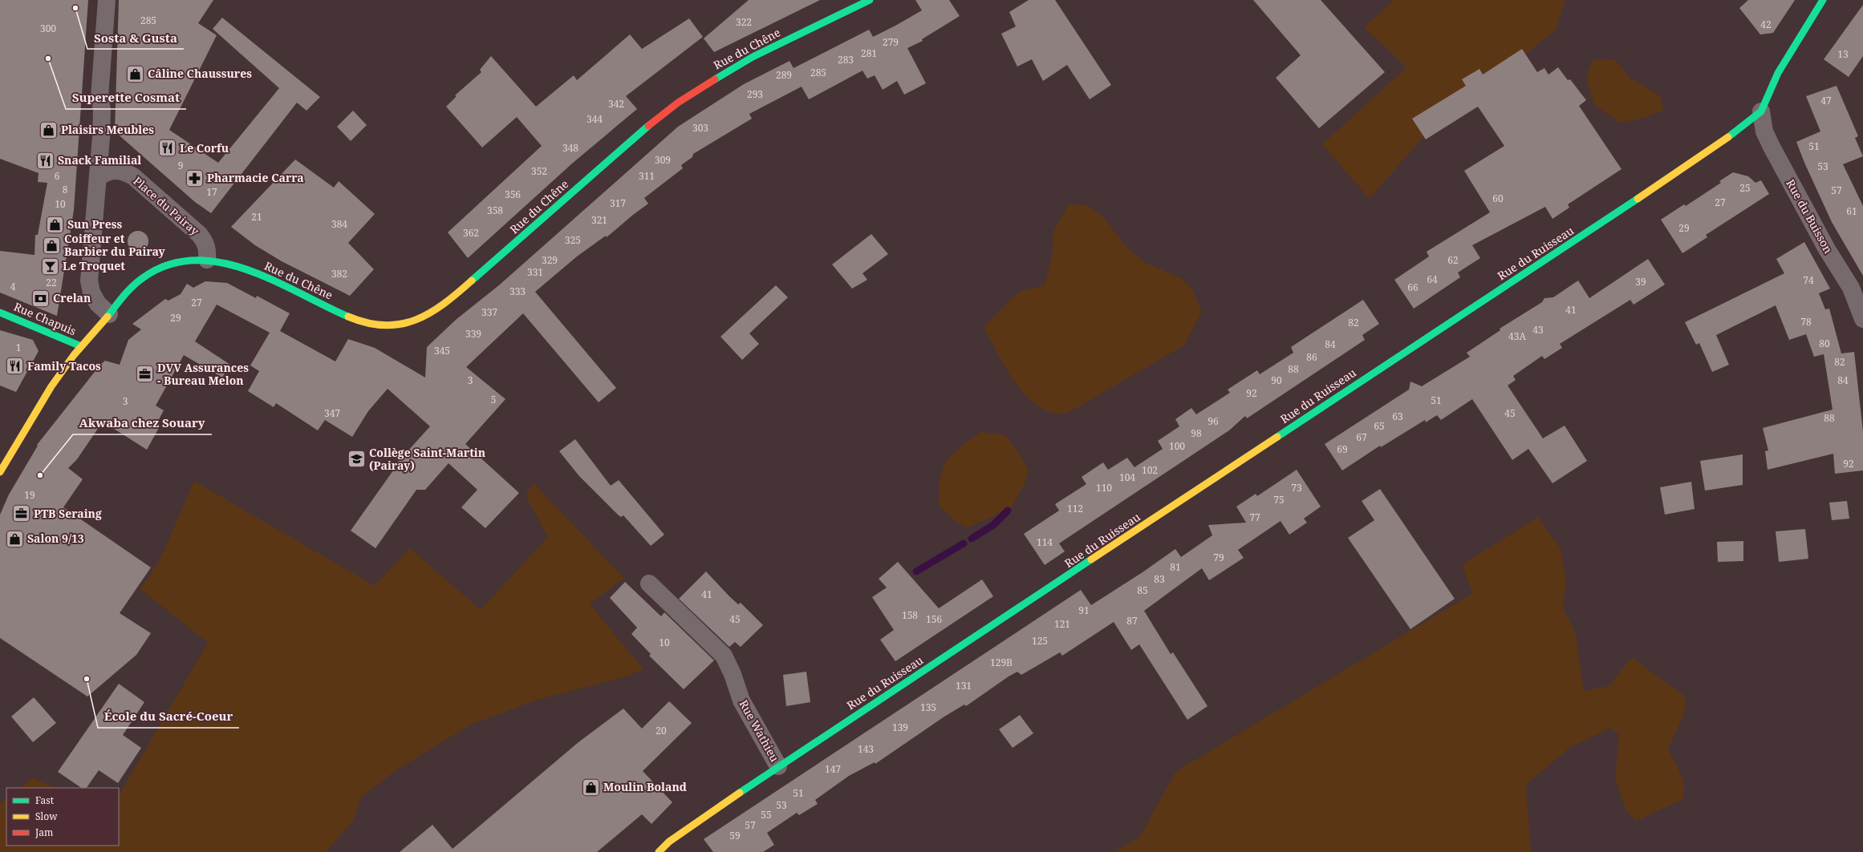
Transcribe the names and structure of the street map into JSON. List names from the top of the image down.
{
  "streets": {
    "street": [
      "Rue du Chêne",
      "Place du Pairay",
      "Rue du Buisson",
      "Rue du Ruisseau",
      "Rue Chapuis",
      "Rue Wathieu"
    ]
  },
  "crossings": [
    ["Rue du Chêne", "Place du Pairay"],
    ["Rue du Buisson", "Rue du Ruisseau"],
    ["Rue du Ruisseau", "Rue Wathieu"]
  ],
  "places": {
    "other": [
      "Sosta & Gusta",
      "Superette Cosmat",
      "Akwaba chez Souary",
      "École du Sacré-Coeur"
    ],
    "shop": [
      "Câline Chaussures",
      "Plaisirs Meubles",
      "Sun Press",
      "Coiffeur et Barbier du Pairay",
      "Salon 9/13",
      "Moulin Boland"
    ],
    "restaurant": ["Le Corfu", "Snack Familial", "Family Tacos"],
    "pharmacy": ["Pharmacie Carra"],
    "bar": ["Le Troquet"],
    "bank": ["Crelan"],
    "office": ["DVV Assurances - Bureau Melon", "PTB Seraing"],
    "school or university": ["Collège Saint-Martin (Pairay)"]
  },
  "house_numbers": [
    "285",
    "322",
    "42",
    "300",
    "279",
    "281",
    "13",
    "283",
    "285",
    "289",
    "293",
    "47",
    "342",
    "344",
    "303",
    "51",
    "348",
    "309",
    "9",
    "53",
    "352",
    "6",
    "311",
    "25",
    "8",
    "57",
    "17",
    "356",
    "60",
    "27",
    "317",
    "10",
    "358",
    "61",
    "21",
    "321",
    "384",
    "29",
    "362",
    "325",
    "329",
    "62",
    "331",
    "382",
    "64",
    "74",
    "39",
    "22",
    "4",
    "66",
    "333",
    "27",
    "41",
    "337",
    "29",
    "78",
    "82",
    "43",
    "339",
    "43A",
    "80",
    "84",
    "1",
    "345",
    "86",
    "82",
    "88",
    "3",
    "90",
    "84",
    "92",
    "5",
    "51",
    "3",
    "347",
    "45",
    "63",
    "88",
    "96",
    "65",
    "98",
    "67",
    "100",
    "69",
    "92",
    "102",
    "104",
    "110",
    "73",
    "19",
    "75",
    "112",
    "77",
    "114",
    "79",
    "81",
    "83",
    "85",
    "41",
    "91",
    "158",
    "45",
    "156",
    "87",
    "121",
    "125",
    "10",
    "129B",
    "131",
    "135",
    "139",
    "20",
    "143",
    "147",
    "51",
    "53",
    "55",
    "57",
    "59"
  ],
  "legend": ["Fast", "Slow", "Jam"]
}
